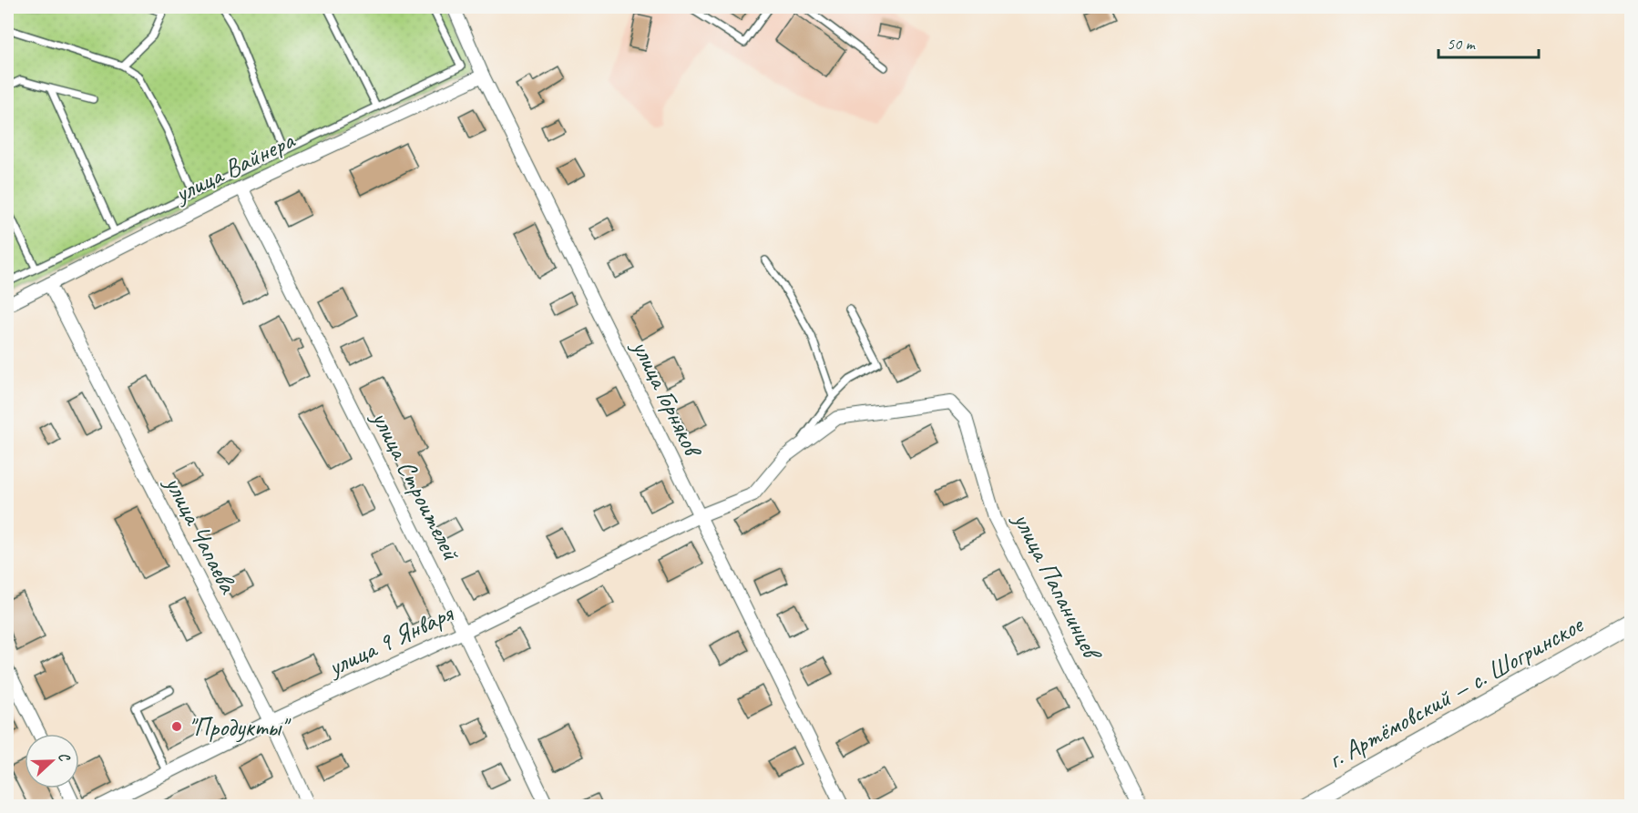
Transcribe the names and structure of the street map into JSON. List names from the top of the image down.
{
  "streets": {
    "street": [
      "улица Вайнера",
      "улица Горняков",
      "улица Строителей",
      "улица Чапаева",
      "улица Папанинцев",
      "улица 9 Января",
      "г. Артёмовский — с. Шогринское"
    ]
  },
  "crossings": [
    ["улица Вайнера", "улица Горняков"],
    ["улица Вайнера", "улица Строителей"],
    ["улица Вайнера", "улица Чапаева"],
    ["улица Горняков", "улица 9 Января"],
    ["улица Строителей", "улица 9 Января"],
    ["улица Чапаева", "улица 9 Января"],
    ["улица Папанинцев", "улица 9 Января"]
  ],
  "places": ["\"Продукты\""],
  "scale_bar": "50 m",
  "north": "right"
}
